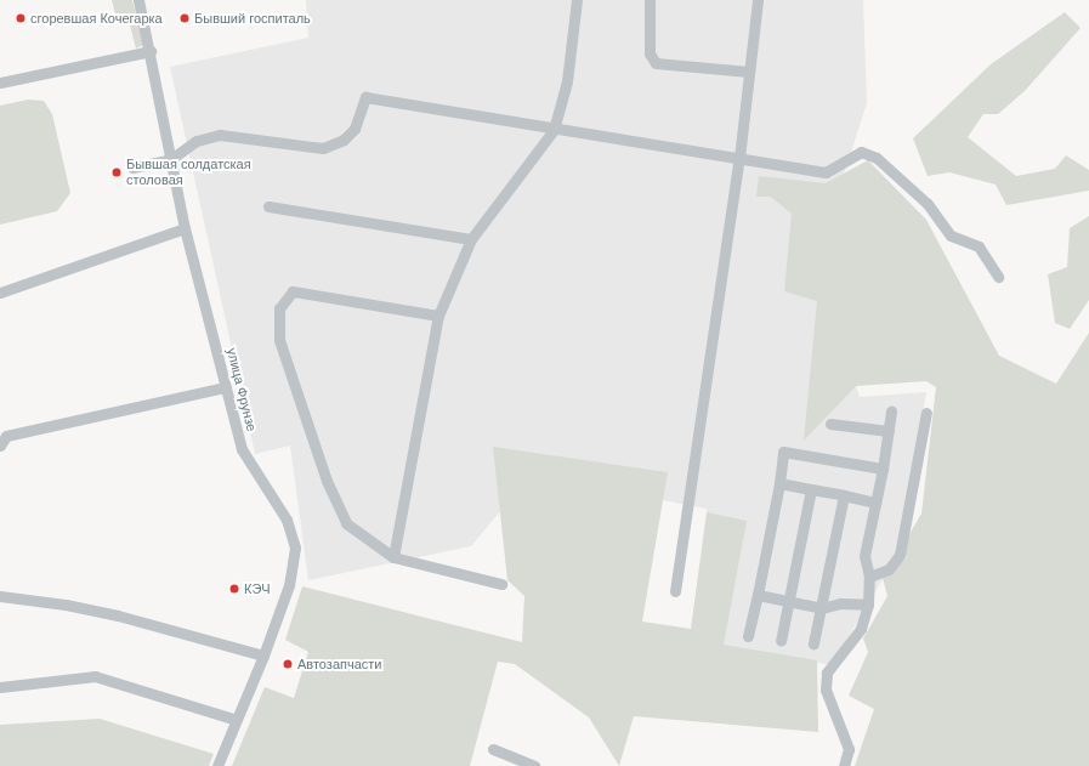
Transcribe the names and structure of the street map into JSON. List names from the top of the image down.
{
  "streets": {
    "street": ["улица Фрунзе"]
  },
  "places": [
    "сгоревшая Кочегарка",
    "Бывший госпиталь",
    "Бывшая солдатская столовая",
    "КЭЧ",
    "Автозапчасти"
  ]
}
